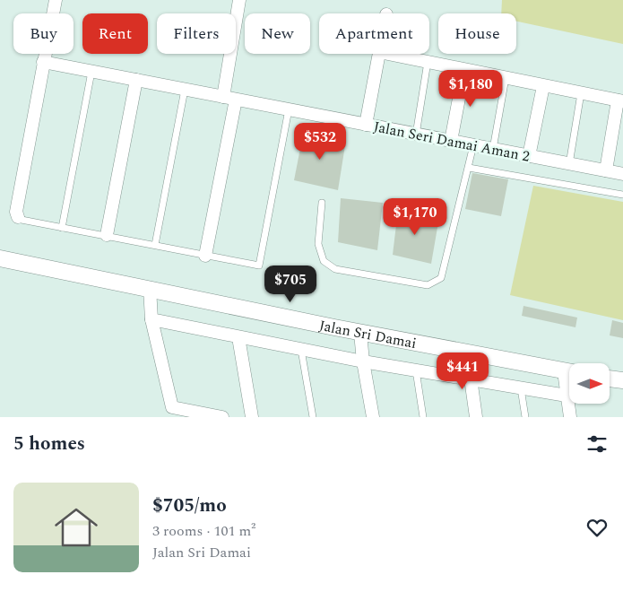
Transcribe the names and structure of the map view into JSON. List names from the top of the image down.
{
  "streets": {
    "street": ["Jalan Seri Damai Aman 2", "Jalan Sri Damai"]
  },
  "north": "right",
  "page": {
    "chip": [
      "Buy",
      "Rent",
      "Filters",
      "New",
      "Apartment",
      "House"
    ],
    "price": [
      "$1,180",
      "$532",
      "$1,170",
      "$705",
      "$441"
    ],
    "heading": "5 homes",
    "list": [
      {
        "name": "$705/mo",
        "note": "3 rooms · 101 m² · Jalan Sri Damai"
      }
    ]
  }
}
